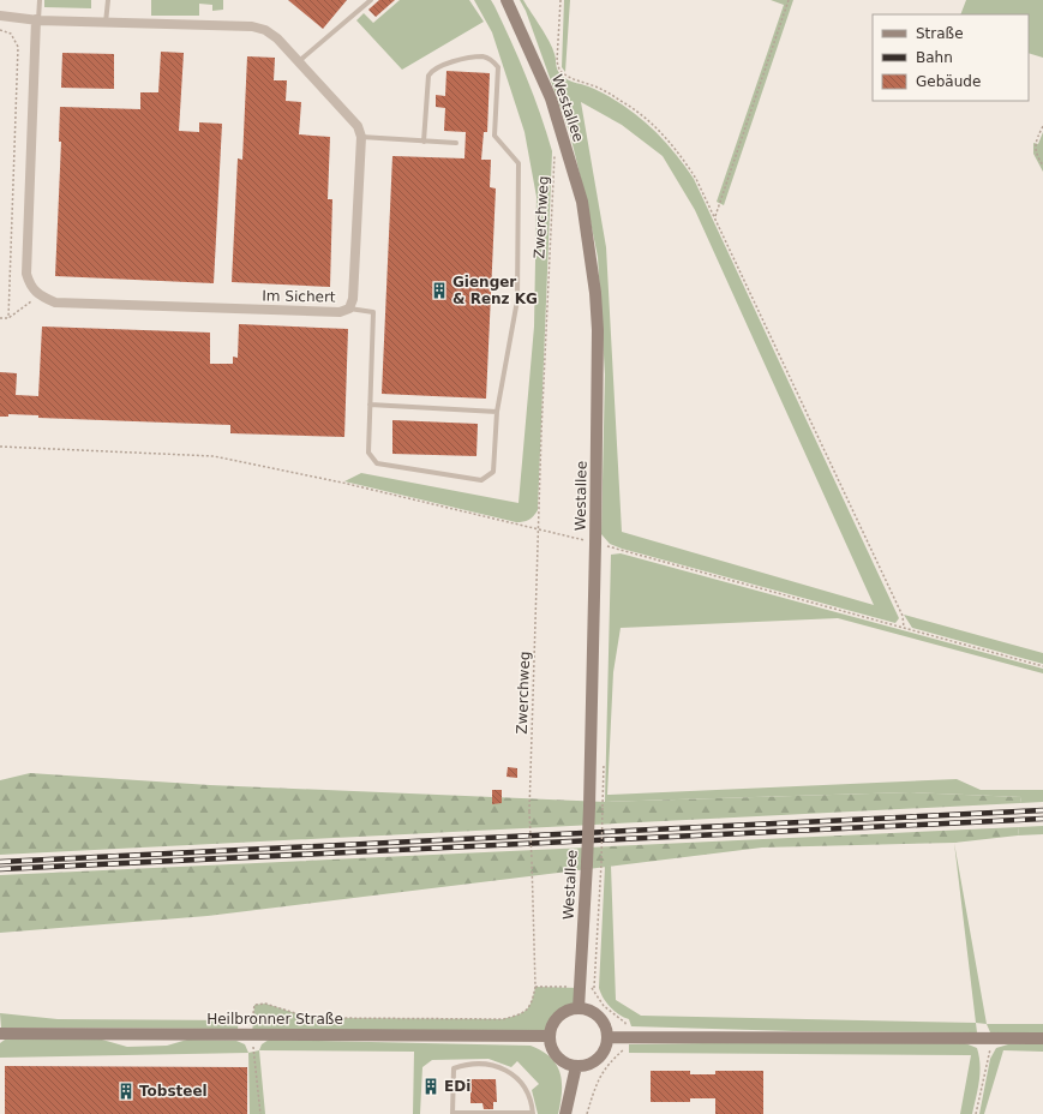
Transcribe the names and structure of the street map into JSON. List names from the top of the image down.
{
  "streets": {
    "main road": ["Westallee", "Heilbronner Straße"],
    "street": ["Im Sichert"],
    "path": ["Zwerchweg"]
  },
  "crossings": [
    ["Westallee", "Heilbronner Straße"],
    ["Zwerchweg", "Heilbronner Straße"]
  ],
  "places": {
    "building": ["Gienger & Renz KG", "EDi", "Tobsteel"]
  },
  "legend": ["Straße", "Bahn", "Gebäude"]
}
